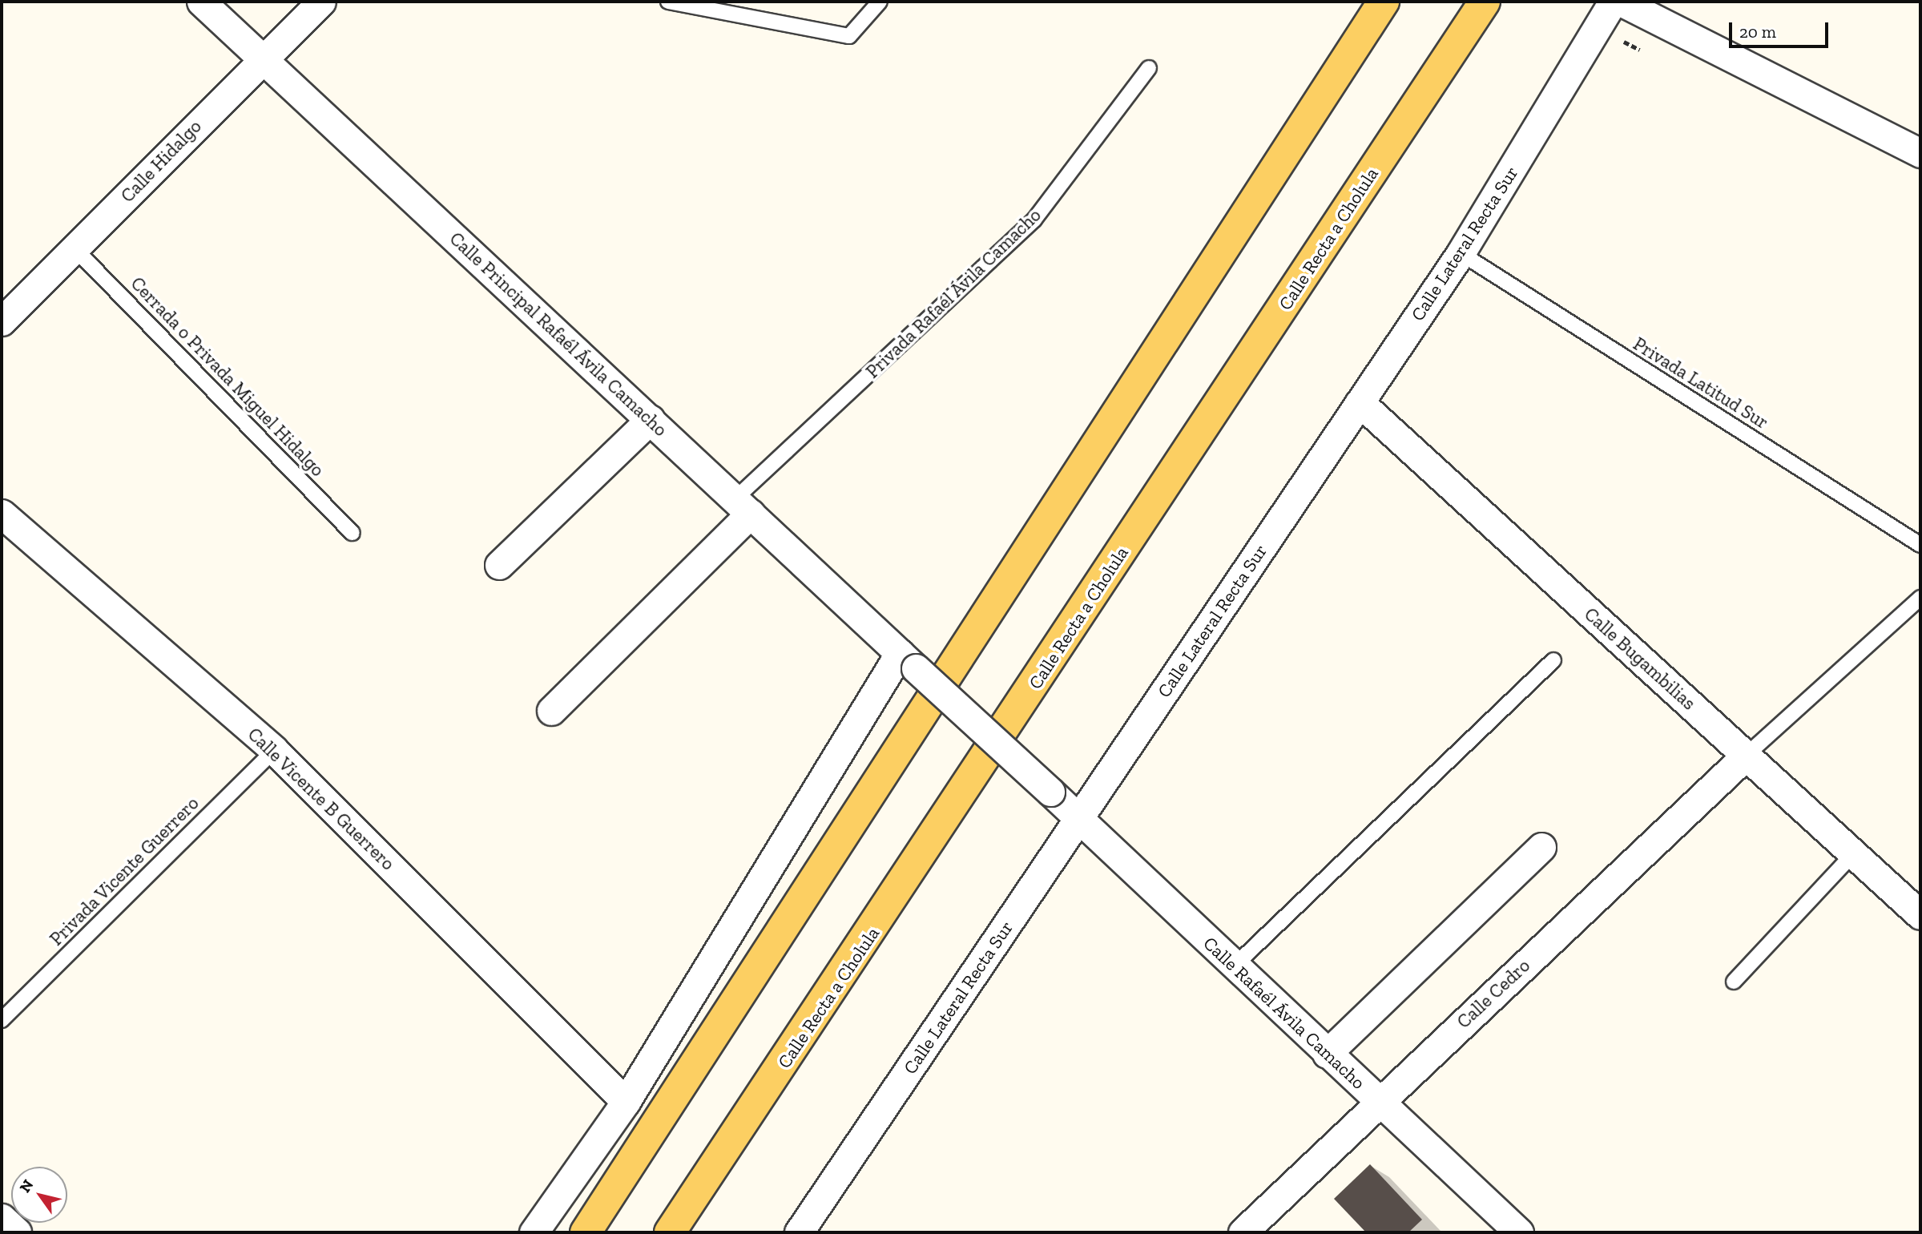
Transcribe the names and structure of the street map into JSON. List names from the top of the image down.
{
  "streets": {
    "main road": ["Calle Recta a Cholula"],
    "street": [
      "Calle Hidalgo",
      "Calle Lateral Recta Sur",
      "Privada Rafaél Ávila Camacho",
      "Calle Principal Rafaél Ávila Camacho",
      "Calle Bugambilias",
      "Calle Vicente B Guerrero",
      "Calle Cedro",
      "Calle Rafaél Ávila Camacho"
    ],
    "lane": ["Cerrada o Privada Miguel Hidalgo", "Privada Latitud Sur", "Privada Vicente Guerrero"]
  },
  "crossings": [
    ["Calle Hidalgo", "Calle Principal Rafaél Ávila Camacho"],
    ["Calle Hidalgo", "Cerrada o Privada Miguel Hidalgo"],
    ["Calle Lateral Recta Sur", "Privada Latitud Sur"],
    ["Calle Lateral Recta Sur", "Calle Bugambilias"],
    ["Calle Lateral Recta Sur", "Calle Rafaél Ávila Camacho"],
    ["Privada Rafaél Ávila Camacho", "Calle Principal Rafaél Ávila Camacho"],
    ["Calle Principal Rafaél Ávila Camacho", "Calle Rafaél Ávila Camacho"],
    ["Calle Bugambilias", "Calle Cedro"],
    ["Calle Vicente B Guerrero", "Privada Vicente Guerrero"],
    ["Calle Cedro", "Calle Rafaél Ávila Camacho"]
  ],
  "scale_bar": "20 m",
  "north": "top left"
}
